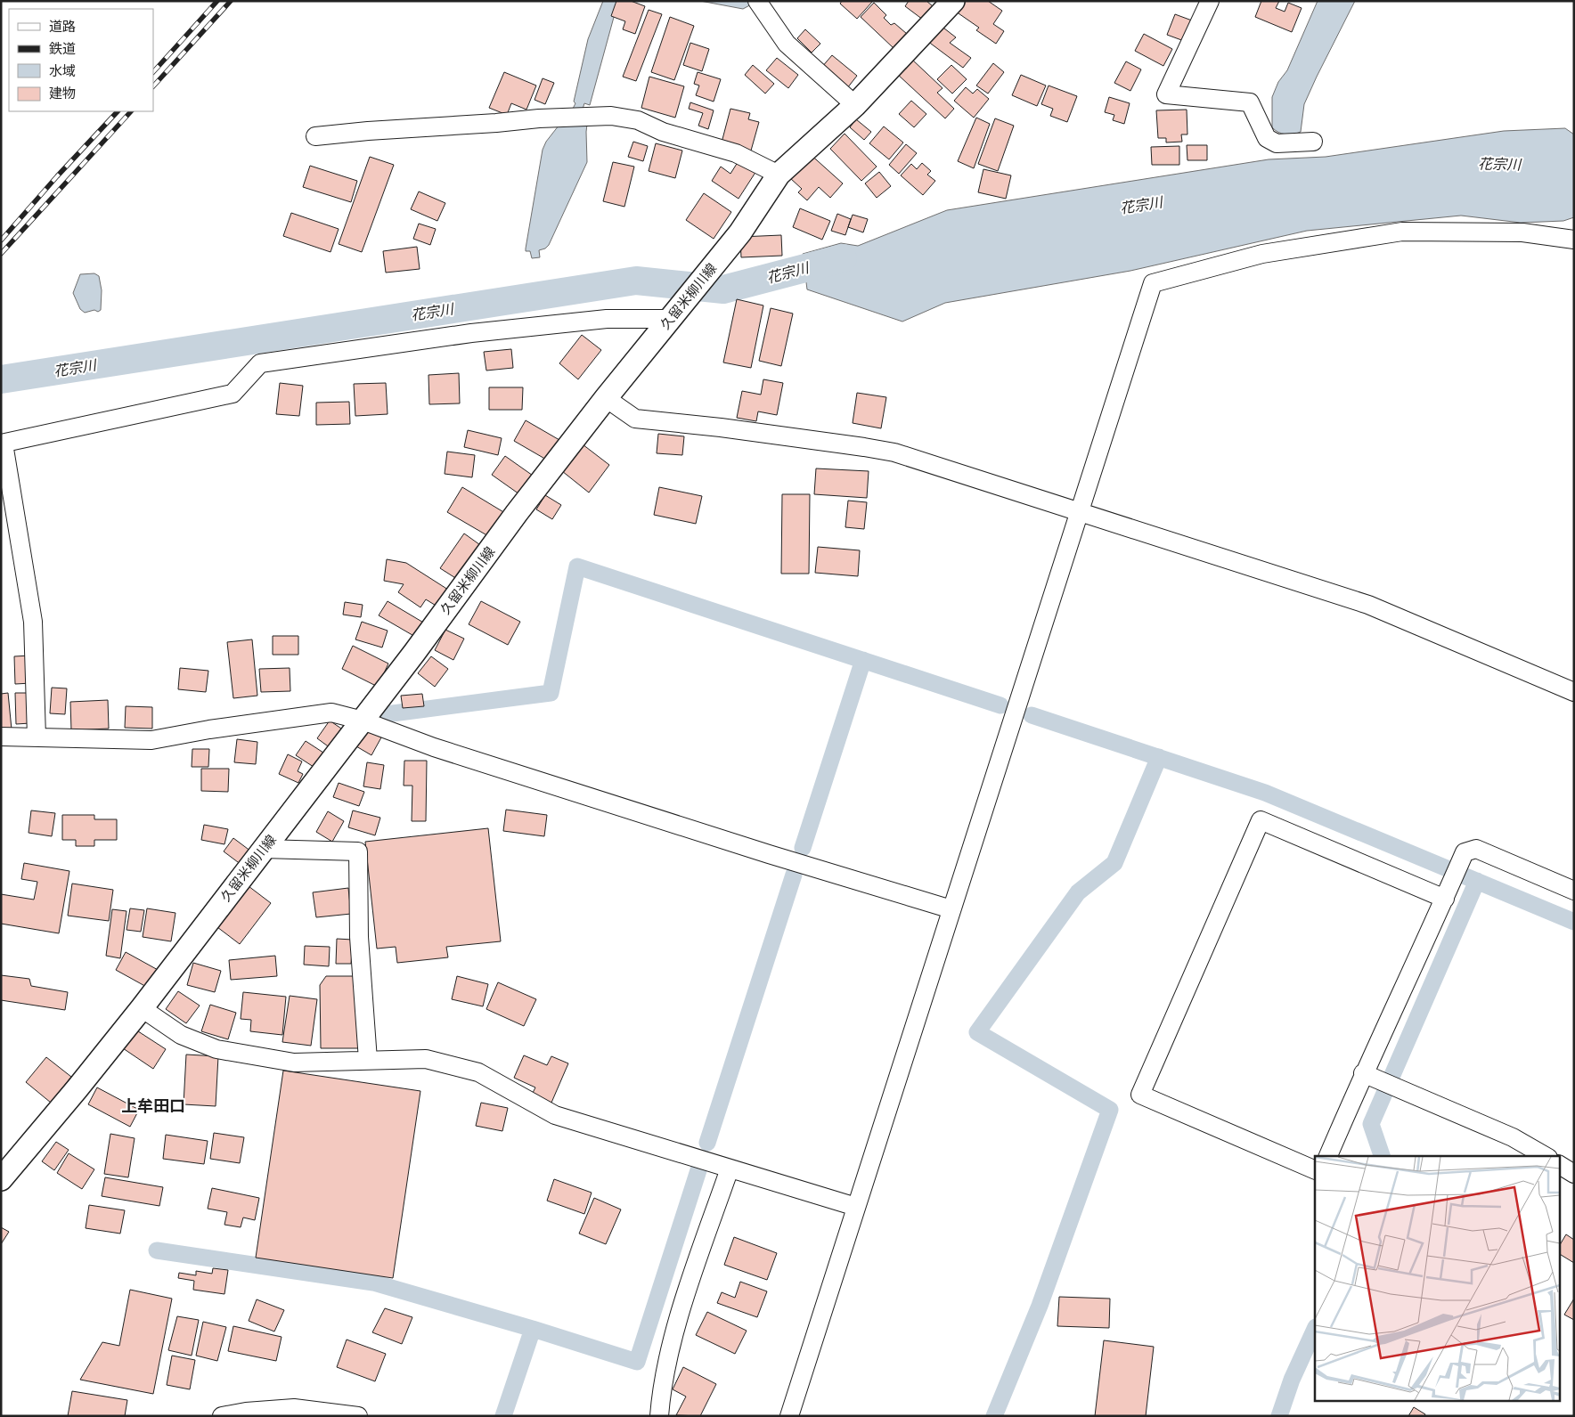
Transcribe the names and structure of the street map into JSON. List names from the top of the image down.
{
  "streets": {
    "main road": ["久留米柳川線"]
  },
  "districts": ["上牟田口"],
  "water": ["花宗川"],
  "legend": [
    "道路",
    "鉄道",
    "水域",
    "建物"
  ]
}
